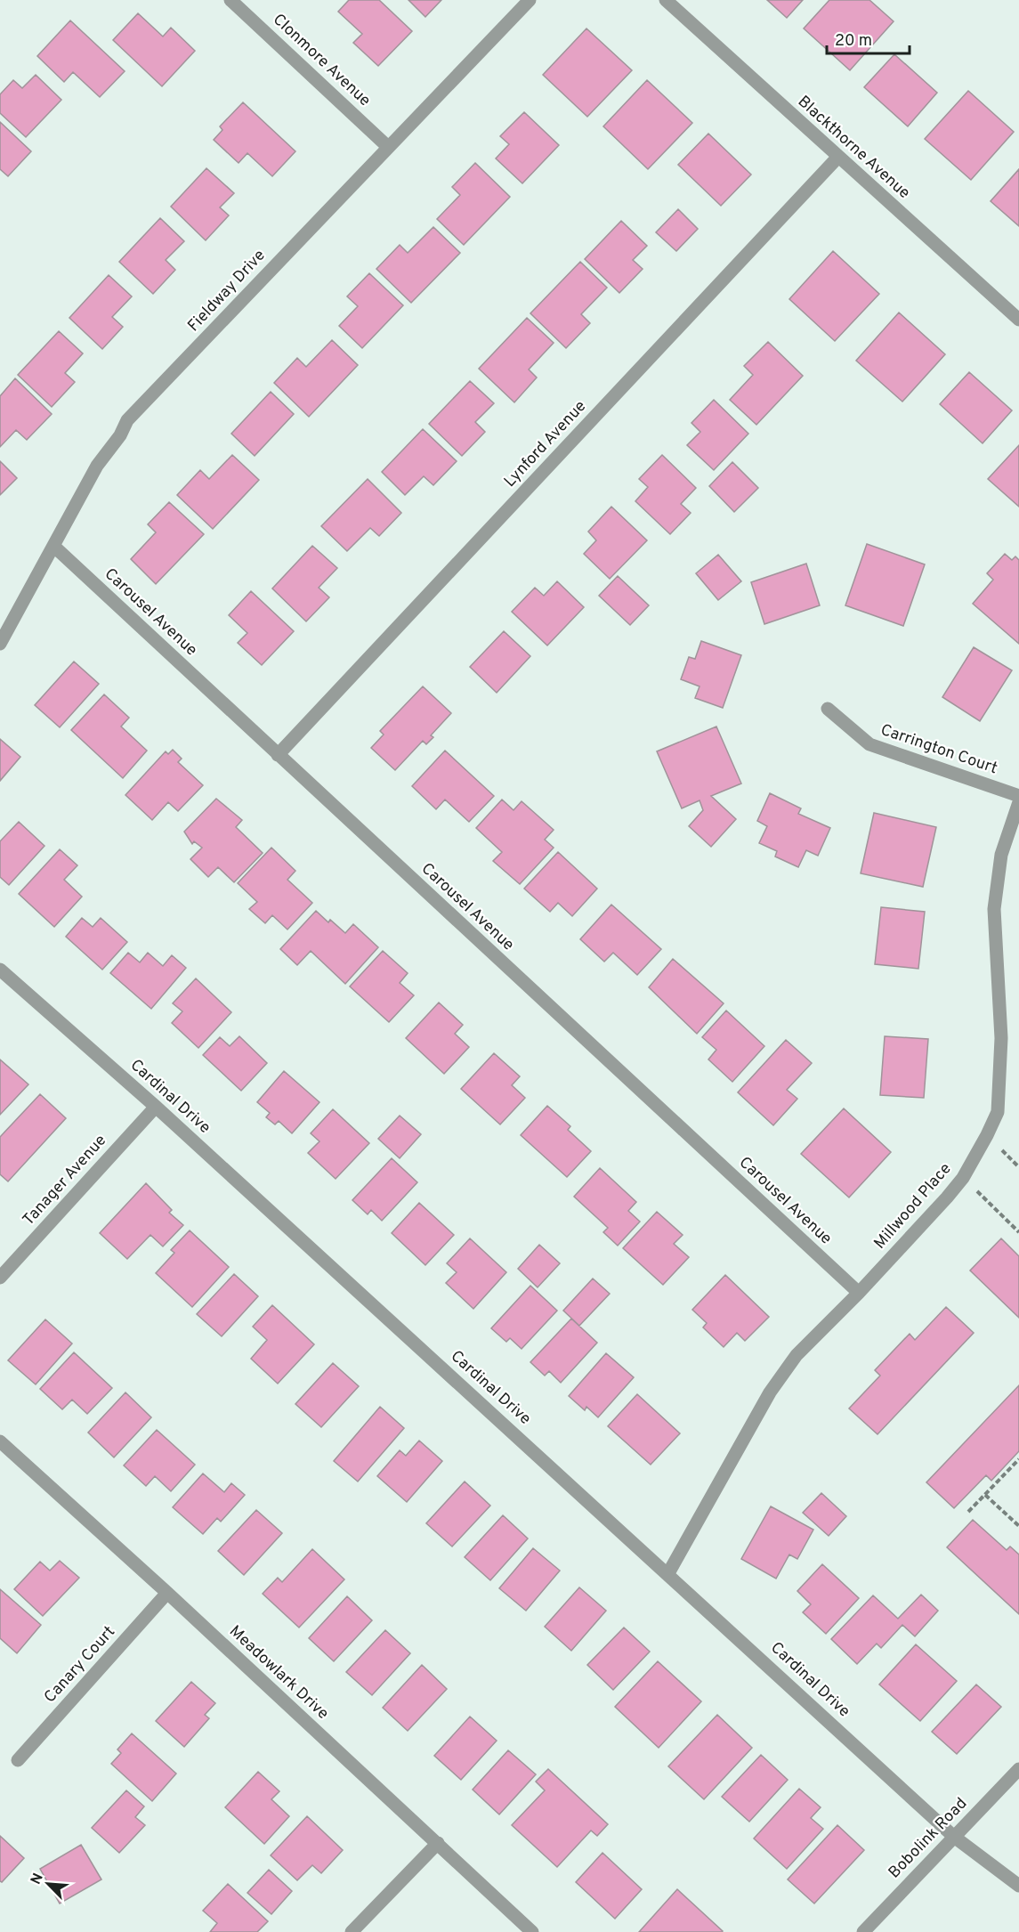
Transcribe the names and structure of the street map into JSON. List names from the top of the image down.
{
  "streets": {
    "street": [
      "Clonmore Avenue",
      "Blackthorne Avenue",
      "Fieldway Drive",
      "Lynford Avenue",
      "Carousel Avenue",
      "Carrington Court",
      "Cardinal Drive",
      "Tanager Avenue",
      "Millwood Place",
      "Canary Court",
      "Meadowlark Drive",
      "Bobolink Road"
    ]
  },
  "crossings": [
    ["Clonmore Avenue", "Fieldway Drive"],
    ["Blackthorne Avenue", "Lynford Avenue"],
    ["Fieldway Drive", "Carousel Avenue"],
    ["Lynford Avenue", "Carousel Avenue"],
    ["Carousel Avenue", "Millwood Place"],
    ["Cardinal Drive", "Tanager Avenue"],
    ["Cardinal Drive", "Millwood Place"],
    ["Cardinal Drive", "Bobolink Road"],
    ["Canary Court", "Meadowlark Drive"]
  ],
  "scale_bar": "20 m",
  "north": "top left"
}
